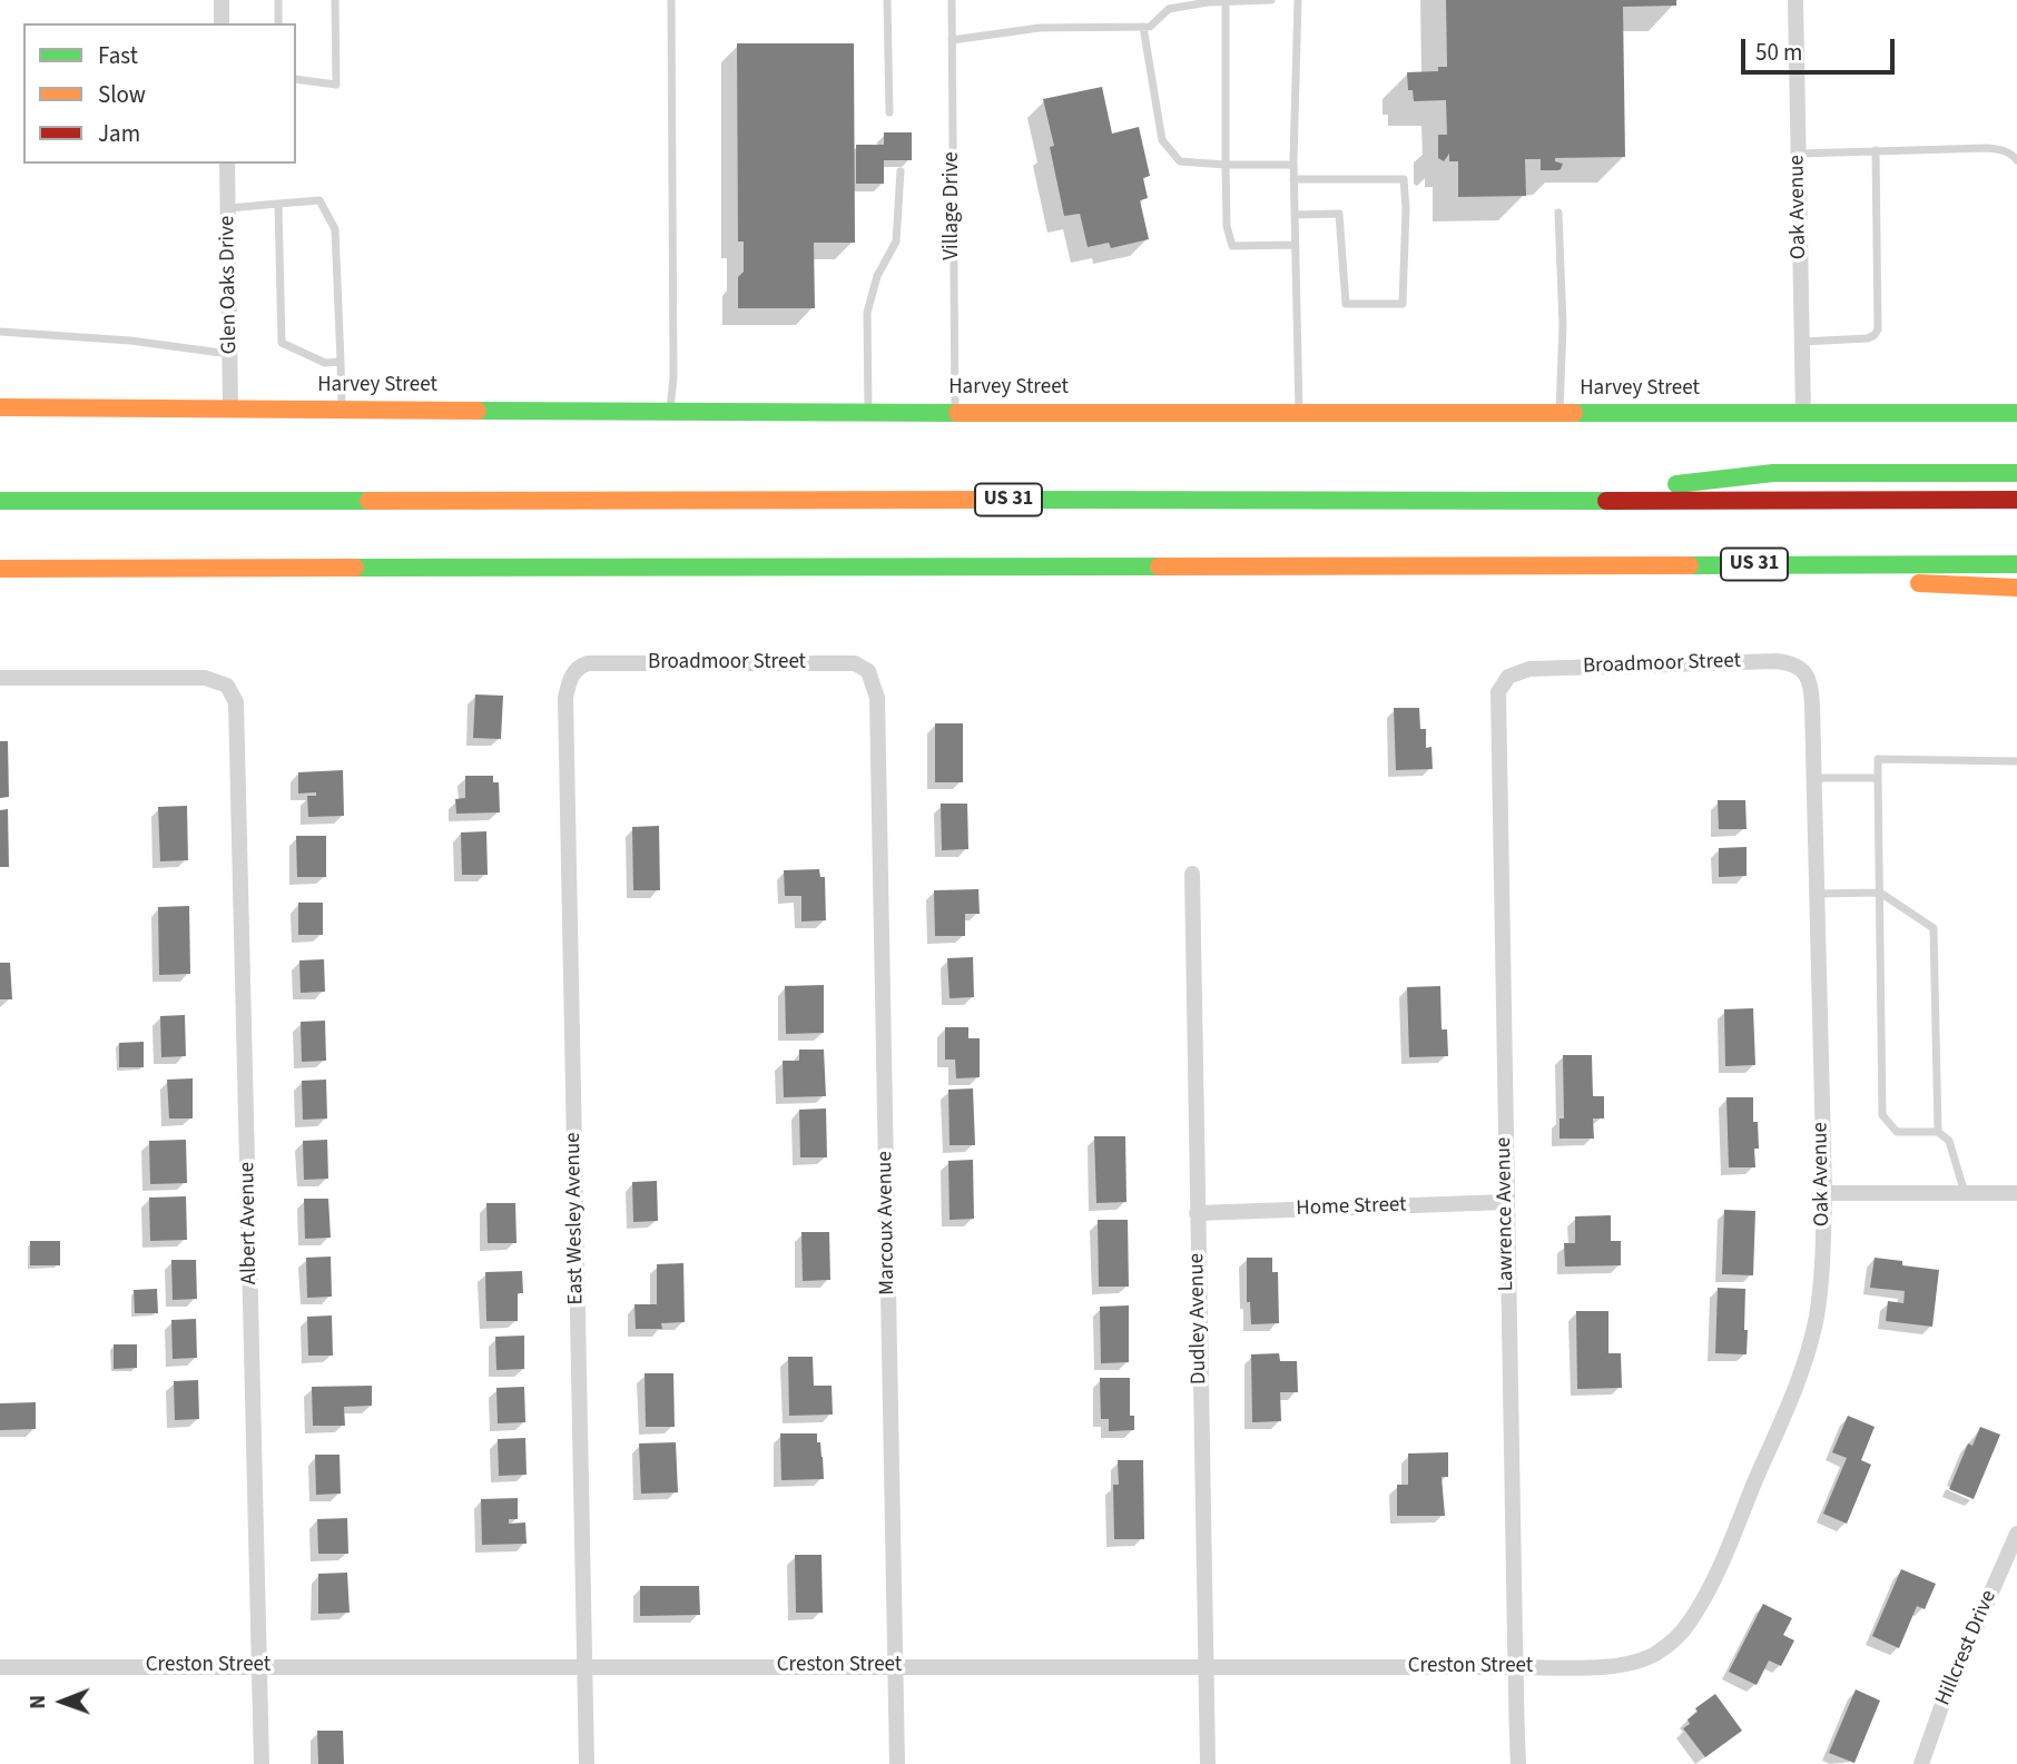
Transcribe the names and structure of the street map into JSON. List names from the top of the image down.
{
  "streets": {
    "main road": ["Harvey Street", "US 31"],
    "street": [
      "Oak Avenue",
      "Glen Oaks Drive",
      "Broadmoor Street",
      "Home Street",
      "Lawrence Avenue",
      "East Wesley Avenue",
      "Albert Avenue",
      "Marcoux Avenue",
      "Dudley Avenue",
      "Hillcrest Drive",
      "Creston Street"
    ],
    "lane": ["Village Drive"]
  },
  "crossings": [
    ["Village Drive", "Harvey Street"],
    ["Oak Avenue", "Harvey Street"],
    ["Oak Avenue", "Broadmoor Street"],
    ["Oak Avenue", "Creston Street"],
    ["Glen Oaks Drive", "Harvey Street"],
    ["Broadmoor Street", "Lawrence Avenue"],
    ["Broadmoor Street", "East Wesley Avenue"],
    ["Broadmoor Street", "Marcoux Avenue"],
    ["Home Street", "Lawrence Avenue"],
    ["Home Street", "Dudley Avenue"],
    ["Lawrence Avenue", "Creston Street"],
    ["East Wesley Avenue", "Creston Street"],
    ["Albert Avenue", "Creston Street"],
    ["Marcoux Avenue", "Creston Street"],
    ["Dudley Avenue", "Creston Street"]
  ],
  "legend": ["Fast", "Slow", "Jam"],
  "scale_bar": "50 m",
  "north": "left"
}
